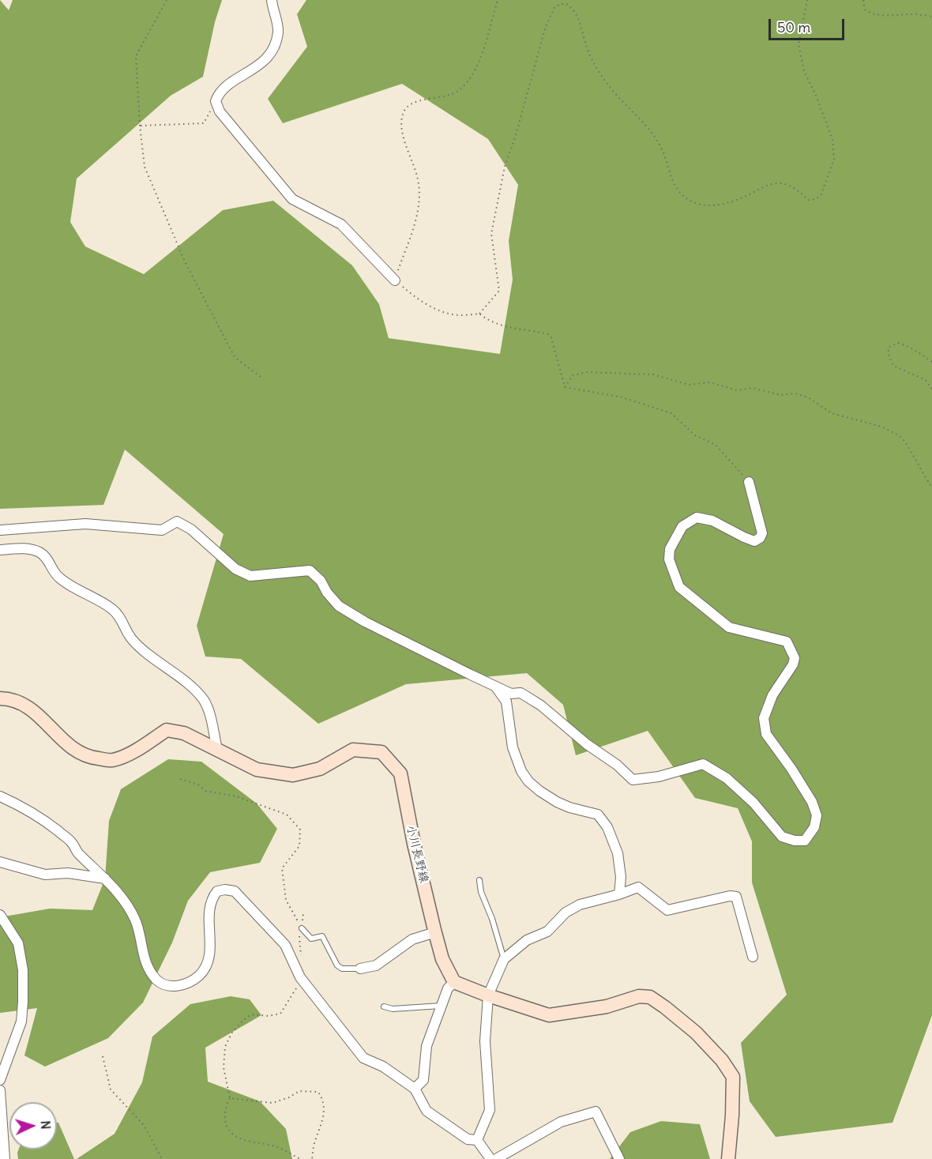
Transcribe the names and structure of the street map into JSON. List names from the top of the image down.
{
  "streets": {
    "main road": ["小川長野線"]
  },
  "scale_bar": "50 m",
  "north": "right"
}
